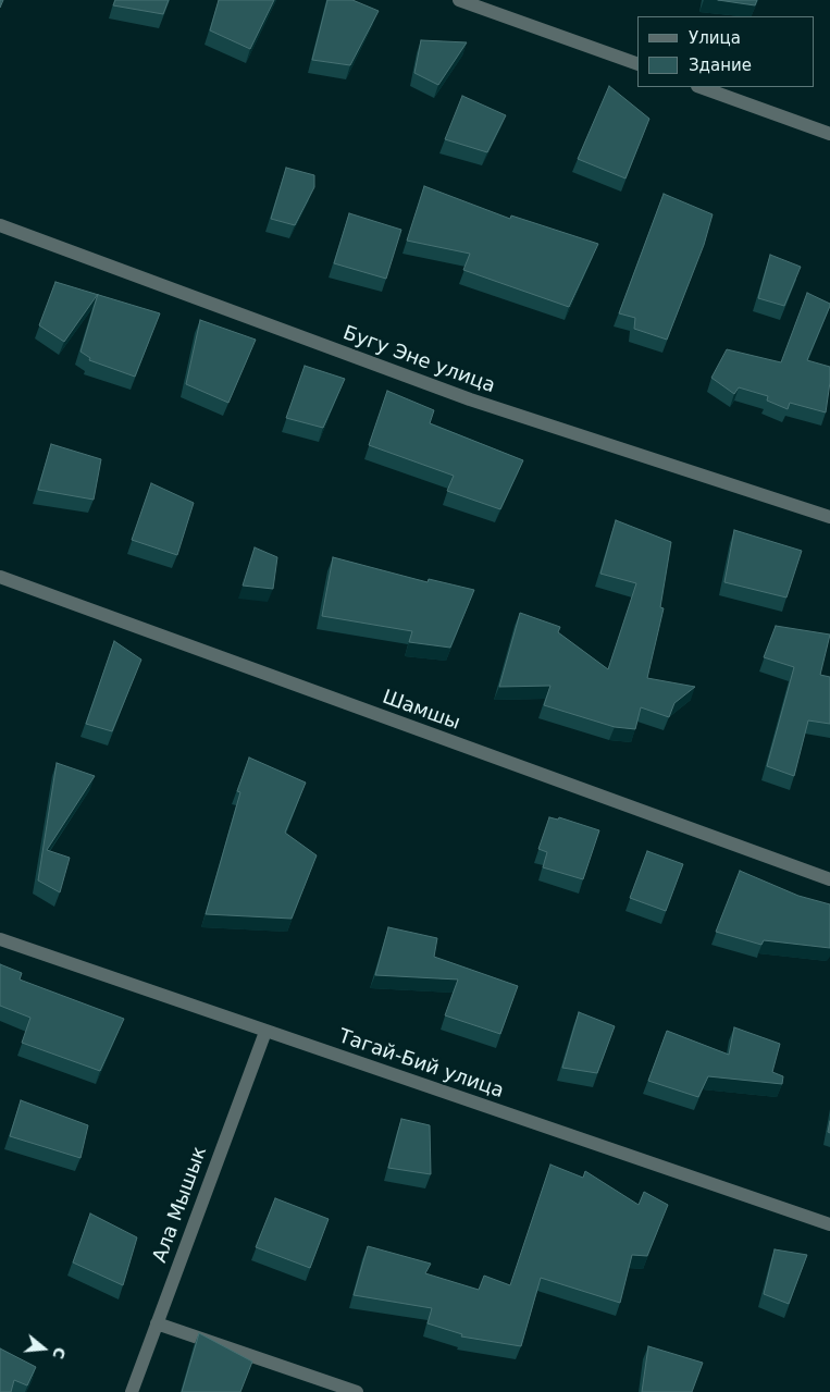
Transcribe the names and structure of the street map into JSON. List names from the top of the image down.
{
  "streets": {
    "street": [
      "Бугу Эне улица",
      "Шамшы",
      "Тагай-Бий улица",
      "Ала Мышык"
    ]
  },
  "crossings": [
    ["Тагай-Бий улица", "Ала Мышык"]
  ],
  "legend": ["Улица", "Здание"],
  "north": "right"
}
